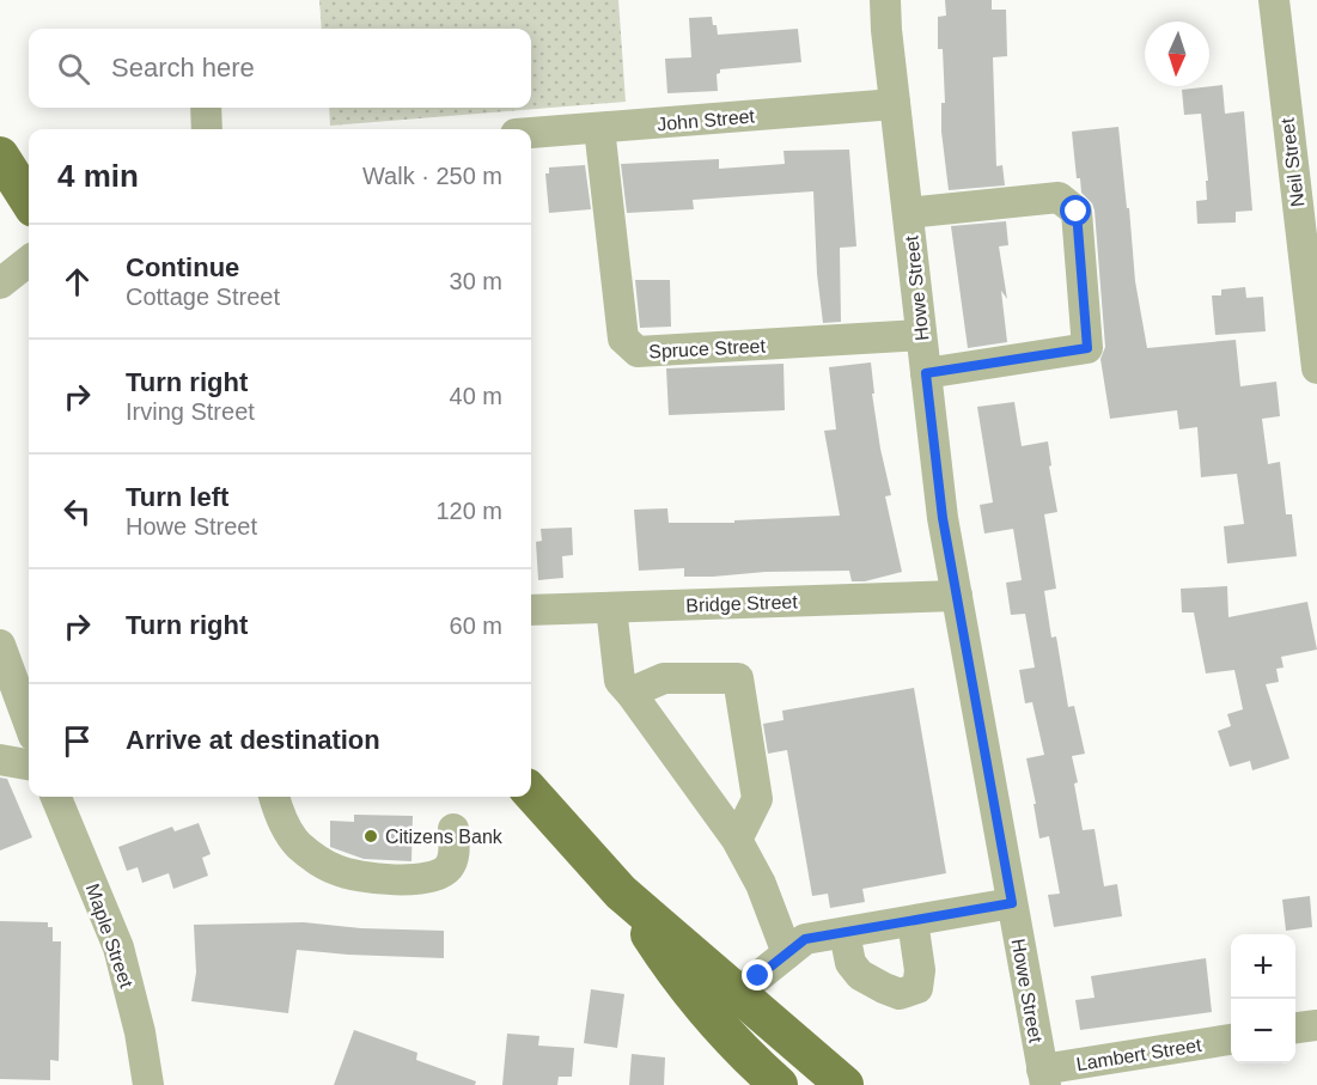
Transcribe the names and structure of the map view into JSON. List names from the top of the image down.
{
  "streets": {
    "street": [
      "John Street",
      "Neil Street",
      "Howe Street",
      "Spruce Street",
      "Bridge Street",
      "Maple Street",
      "Lambert Street"
    ]
  },
  "crossings": [
    ["John Street", "Howe Street"],
    ["John Street", "Spruce Street"],
    ["Howe Street", "Spruce Street"],
    ["Howe Street", "Bridge Street"],
    ["Howe Street", "Lambert Street"]
  ],
  "places": ["Citizens Bank"],
  "north": "bottom",
  "page": {
    "search": "Search here",
    "heading": ["4 min", "Walk · 250 m"],
    "list": [
      ["Continue", "Cottage Street", "30 m"],
      ["Turn right", "Irving Street", "40 m"],
      ["Turn left", "Howe Street", "120 m"],
      ["Turn right", "60 m"],
      "Arrive at destination"
    ],
    "map_buttons": ["+", "−"]
  }
}
